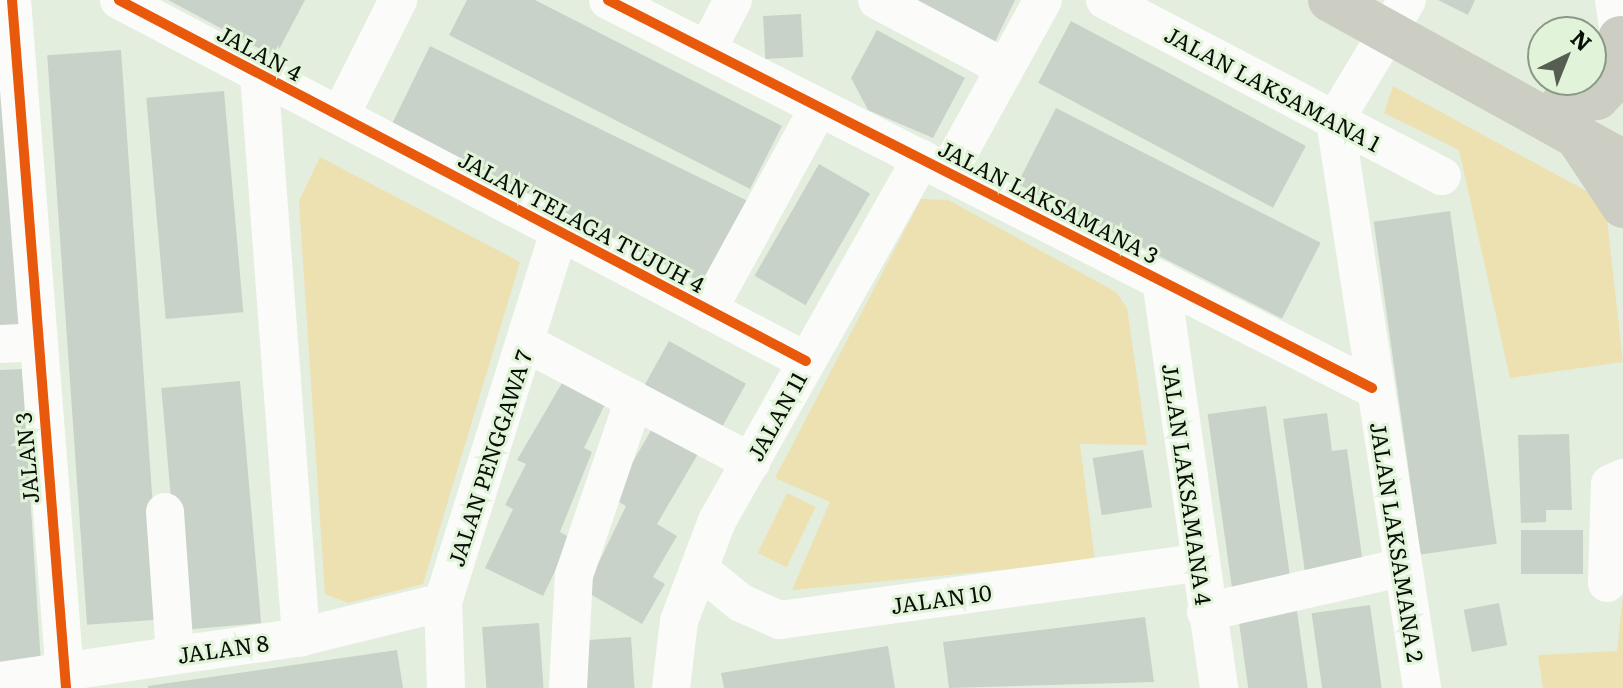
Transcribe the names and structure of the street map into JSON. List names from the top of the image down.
{
  "streets": {
    "street": [
      "JALAN 4",
      "JALAN LAKSAMANA 1",
      "JALAN LAKSAMANA 3",
      "JALAN TELAGA TUJUH 4",
      "JALAN 11",
      "JALAN 3",
      "JALAN PENGGAWA 7",
      "JALAN LAKSAMANA 4",
      "JALAN LAKSAMANA 2",
      "JALAN 10",
      "JALAN 8"
    ]
  },
  "crossings": [
    ["JALAN 4", "JALAN TELAGA TUJUH 4"],
    ["JALAN LAKSAMANA 1", "JALAN LAKSAMANA 2"],
    ["JALAN LAKSAMANA 3", "JALAN 11"],
    ["JALAN LAKSAMANA 3", "JALAN LAKSAMANA 4"],
    ["JALAN LAKSAMANA 3", "JALAN LAKSAMANA 2"],
    ["JALAN TELAGA TUJUH 4", "JALAN 11"],
    ["JALAN TELAGA TUJUH 4", "JALAN PENGGAWA 7"],
    ["JALAN 11", "JALAN 10"],
    ["JALAN 3", "JALAN 8"],
    ["JALAN PENGGAWA 7", "JALAN 8"],
    ["JALAN LAKSAMANA 4", "JALAN 10"]
  ],
  "north": "top right"
}
